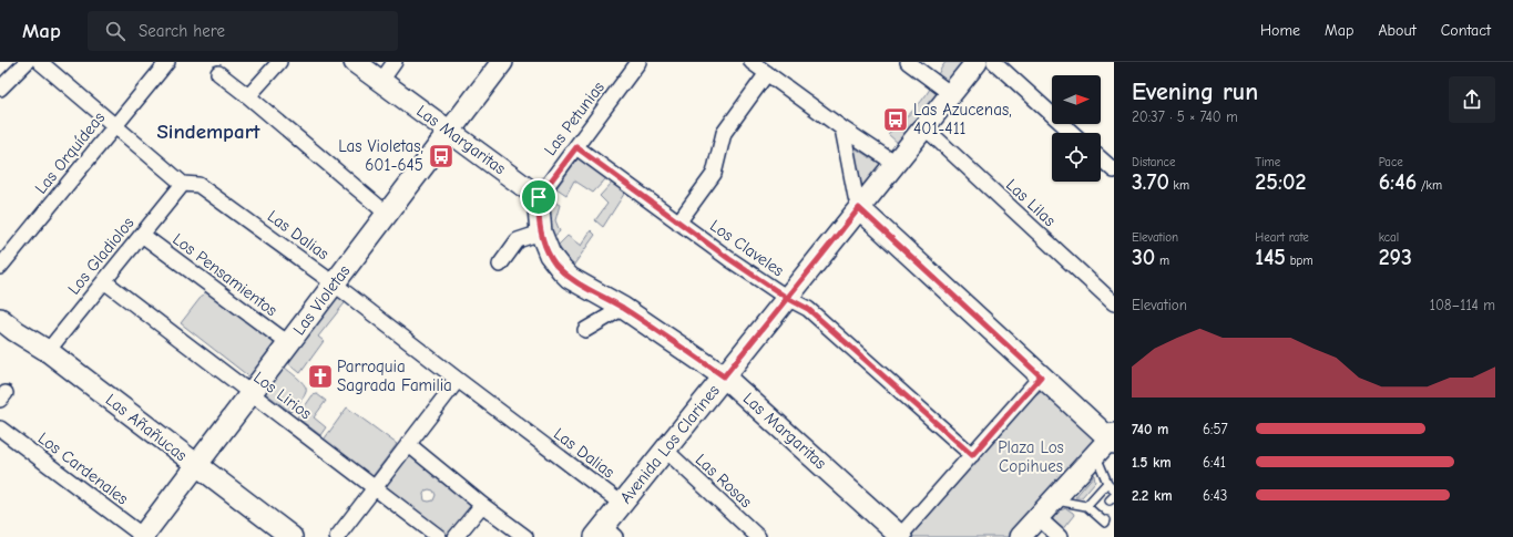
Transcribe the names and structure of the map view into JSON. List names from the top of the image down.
{
  "streets": {
    "street": [
      "Las Petunias",
      "Las Margaritas",
      "Las Orquídeas",
      "Las Lilas",
      "Las Dalias",
      "Los Claveles",
      "Los Gladiolos",
      "Los Pensamientos",
      "Las Violetas",
      "Los Lirios",
      "Las Añañucas",
      "Avenida Los Clarines",
      "Los Cardenales",
      "Las Rosas"
    ]
  },
  "crossings": [
    ["Las Petunias", "Las Margaritas"],
    ["Las Petunias", "Los Claveles"],
    ["Las Margaritas", "Las Violetas"],
    ["Las Margaritas", "Avenida Los Clarines"],
    ["Las Orquídeas", "Las Dalias"],
    ["Las Lilas", "Avenida Los Clarines"],
    ["Las Dalias", "Los Gladiolos"],
    ["Las Dalias", "Las Violetas"],
    ["Las Dalias", "Avenida Los Clarines"],
    ["Los Claveles", "Avenida Los Clarines"],
    ["Los Gladiolos", "Los Pensamientos"],
    ["Los Gladiolos", "Los Lirios"],
    ["Los Gladiolos", "Las Añañucas"],
    ["Los Pensamientos", "Las Violetas"],
    ["Las Violetas", "Los Lirios"],
    ["Las Violetas", "Las Añañucas"],
    ["Las Violetas", "Los Cardenales"],
    ["Avenida Los Clarines", "Las Rosas"]
  ],
  "districts": ["Sindempart"],
  "parks": ["Plaza Los Copihues"],
  "places": {
    "bus stop": ["Las Azucenas, 401-411", "Las Violetas, 601-645"],
    "church": ["Parroquia Sagrada Familia"]
  },
  "north": "right",
  "page": {
    "header": "Map",
    "search": "Search here",
    "nav": [
      "Home",
      "Map",
      "About",
      "Contact"
    ],
    "heading": ["Evening run", "20:37 · 5 × 740 m"],
    "stats": [
      ["Distance", "3.70 km"],
      ["Time", "25:02"],
      ["Pace", "6:46 /km"],
      ["Elevation", "30 m"],
      ["Heart rate", "145 bpm"],
      ["kcal", "293"]
    ],
    "chart": ["Elevation", "108–114 m"],
    "list": [
      {
        "name": "740 m",
        "note": "6:57"
      },
      {
        "name": "1.5 km",
        "note": "6:41"
      },
      {
        "name": "2.2 km",
        "note": "6:43"
      }
    ]
  }
}
